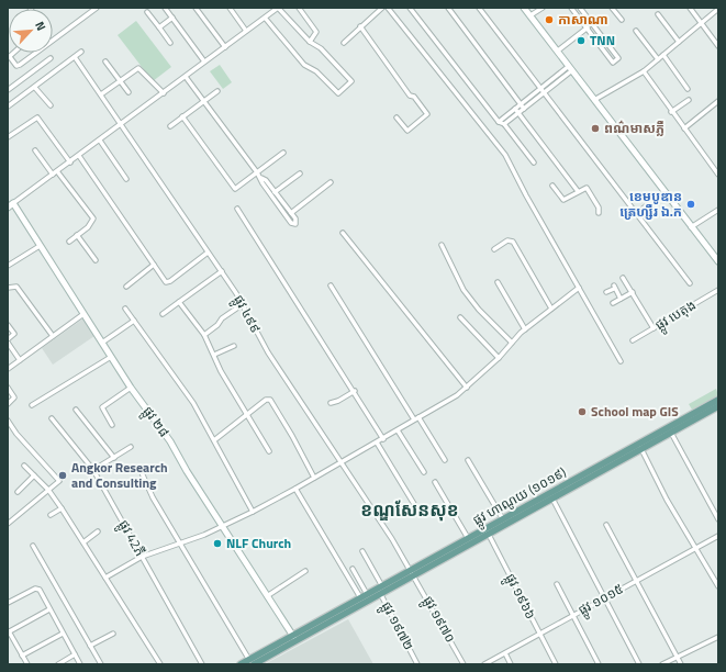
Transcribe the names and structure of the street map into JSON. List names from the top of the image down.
{
  "streets": {
    "main road": ["ផ្លូវ ហាណូយ (១០១៩)"],
    "street": [
      "ផ្លូវ ៤៩៩",
      "ផ្លូវ បេតុង",
      "ផ្លូវ ២៨",
      "ផ្លូវ 42ភី",
      "ផ្លូវ ១៩៦៦",
      "ផ្លូវ ១០១៥",
      "ផ្លូវ ១៩៧០",
      "ផ្លូវ ១៩៧២"
    ]
  },
  "crossings": [
    ["ផ្លូវ ៤៩៩", "ផ្លូវ ហាណូយ (១០១៩)"],
    ["ផ្លូវ ៤៩៩", "ផ្លូវ ១៩៧០"],
    ["ផ្លូវ ២៨", "ផ្លូវ ហាណូយ (១០១៩)"],
    ["ផ្លូវ ហាណូយ (១០១៩)", "ផ្លូវ ១៩៦៦"],
    ["ផ្លូវ ហាណូយ (១០១៩)", "ផ្លូវ ១៩៧០"],
    ["ផ្លូវ ហាណូយ (១០១៩)", "ផ្លូវ ១៩៧២"],
    ["ផ្លូវ ១៩៦៦", "ផ្លូវ ១០១៥"]
  ],
  "districts": ["ខណ្ឌសែនសុខ"],
  "places": [
    "កាសាណា",
    "TNN",
    "ពណ៌មាសភ្លឺ",
    "ខេមបូឌាន ត្រេហ្សឺរ ឯ.ក",
    "School map GIS",
    "Angkor Research and Consulting",
    "NLF Church"
  ],
  "north": "top right"
}
